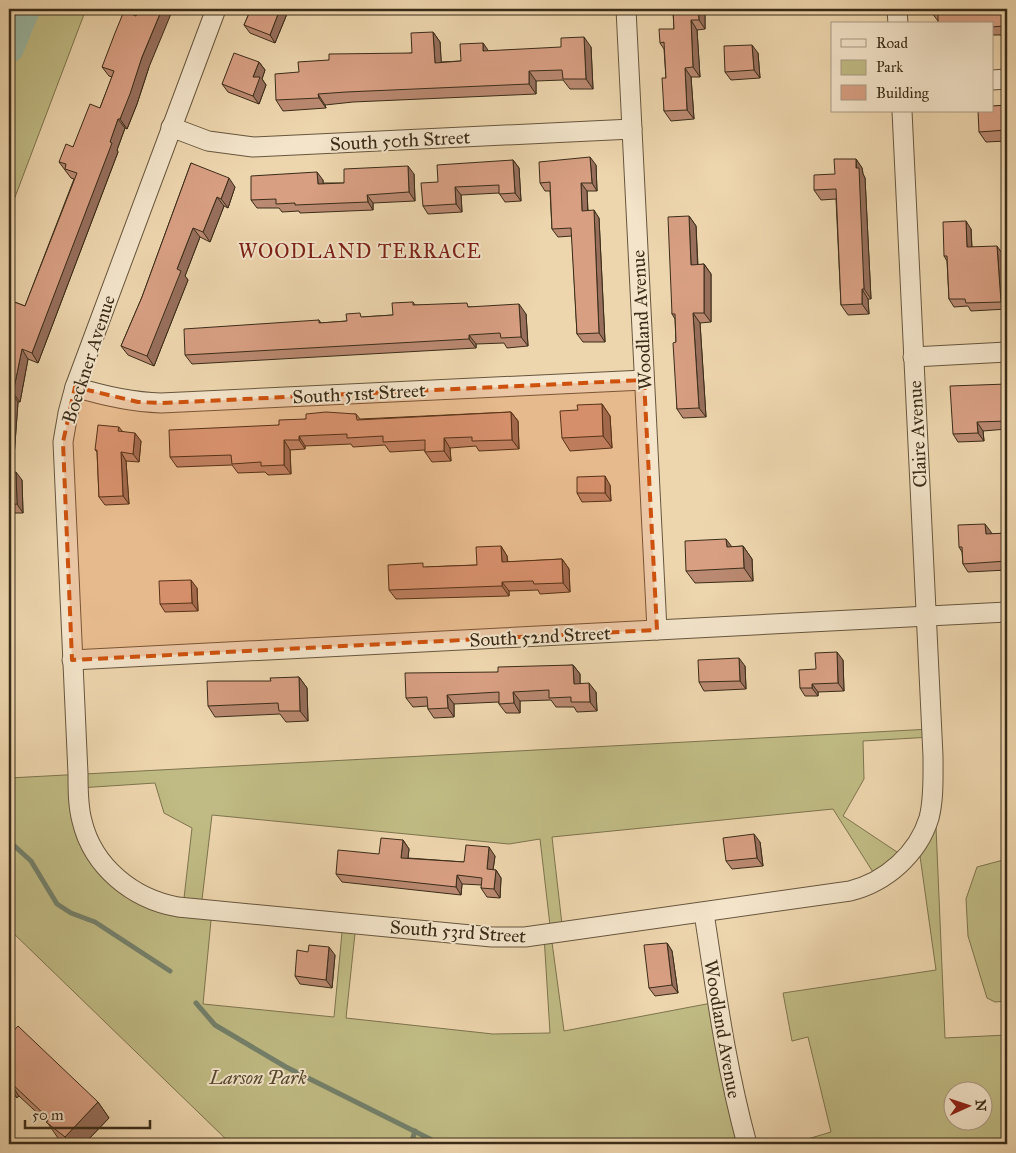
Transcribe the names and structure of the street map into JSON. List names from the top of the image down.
{
  "streets": {
    "street": [
      "South 50th Street",
      "Woodland Avenue",
      "Boeckner Avenue",
      "South 51st Street",
      "Claire Avenue",
      "South 52nd Street",
      "South 53rd Street"
    ]
  },
  "crossings": [
    ["South 50th Street", "Woodland Avenue"],
    ["South 50th Street", "Boeckner Avenue"],
    ["Woodland Avenue", "South 51st Street"],
    ["Woodland Avenue", "South 52nd Street"],
    ["Woodland Avenue", "South 53rd Street"],
    ["Boeckner Avenue", "South 51st Street"],
    ["Boeckner Avenue", "South 52nd Street"],
    ["Boeckner Avenue", "South 53rd Street"],
    ["Claire Avenue", "South 52nd Street"],
    ["Claire Avenue", "South 53rd Street"]
  ],
  "districts": ["WOODLAND TERRACE"],
  "parks": ["Larson Park"],
  "legend": ["Road", "Park", "Building"],
  "scale_bar": "50 m",
  "north": "right"
}
